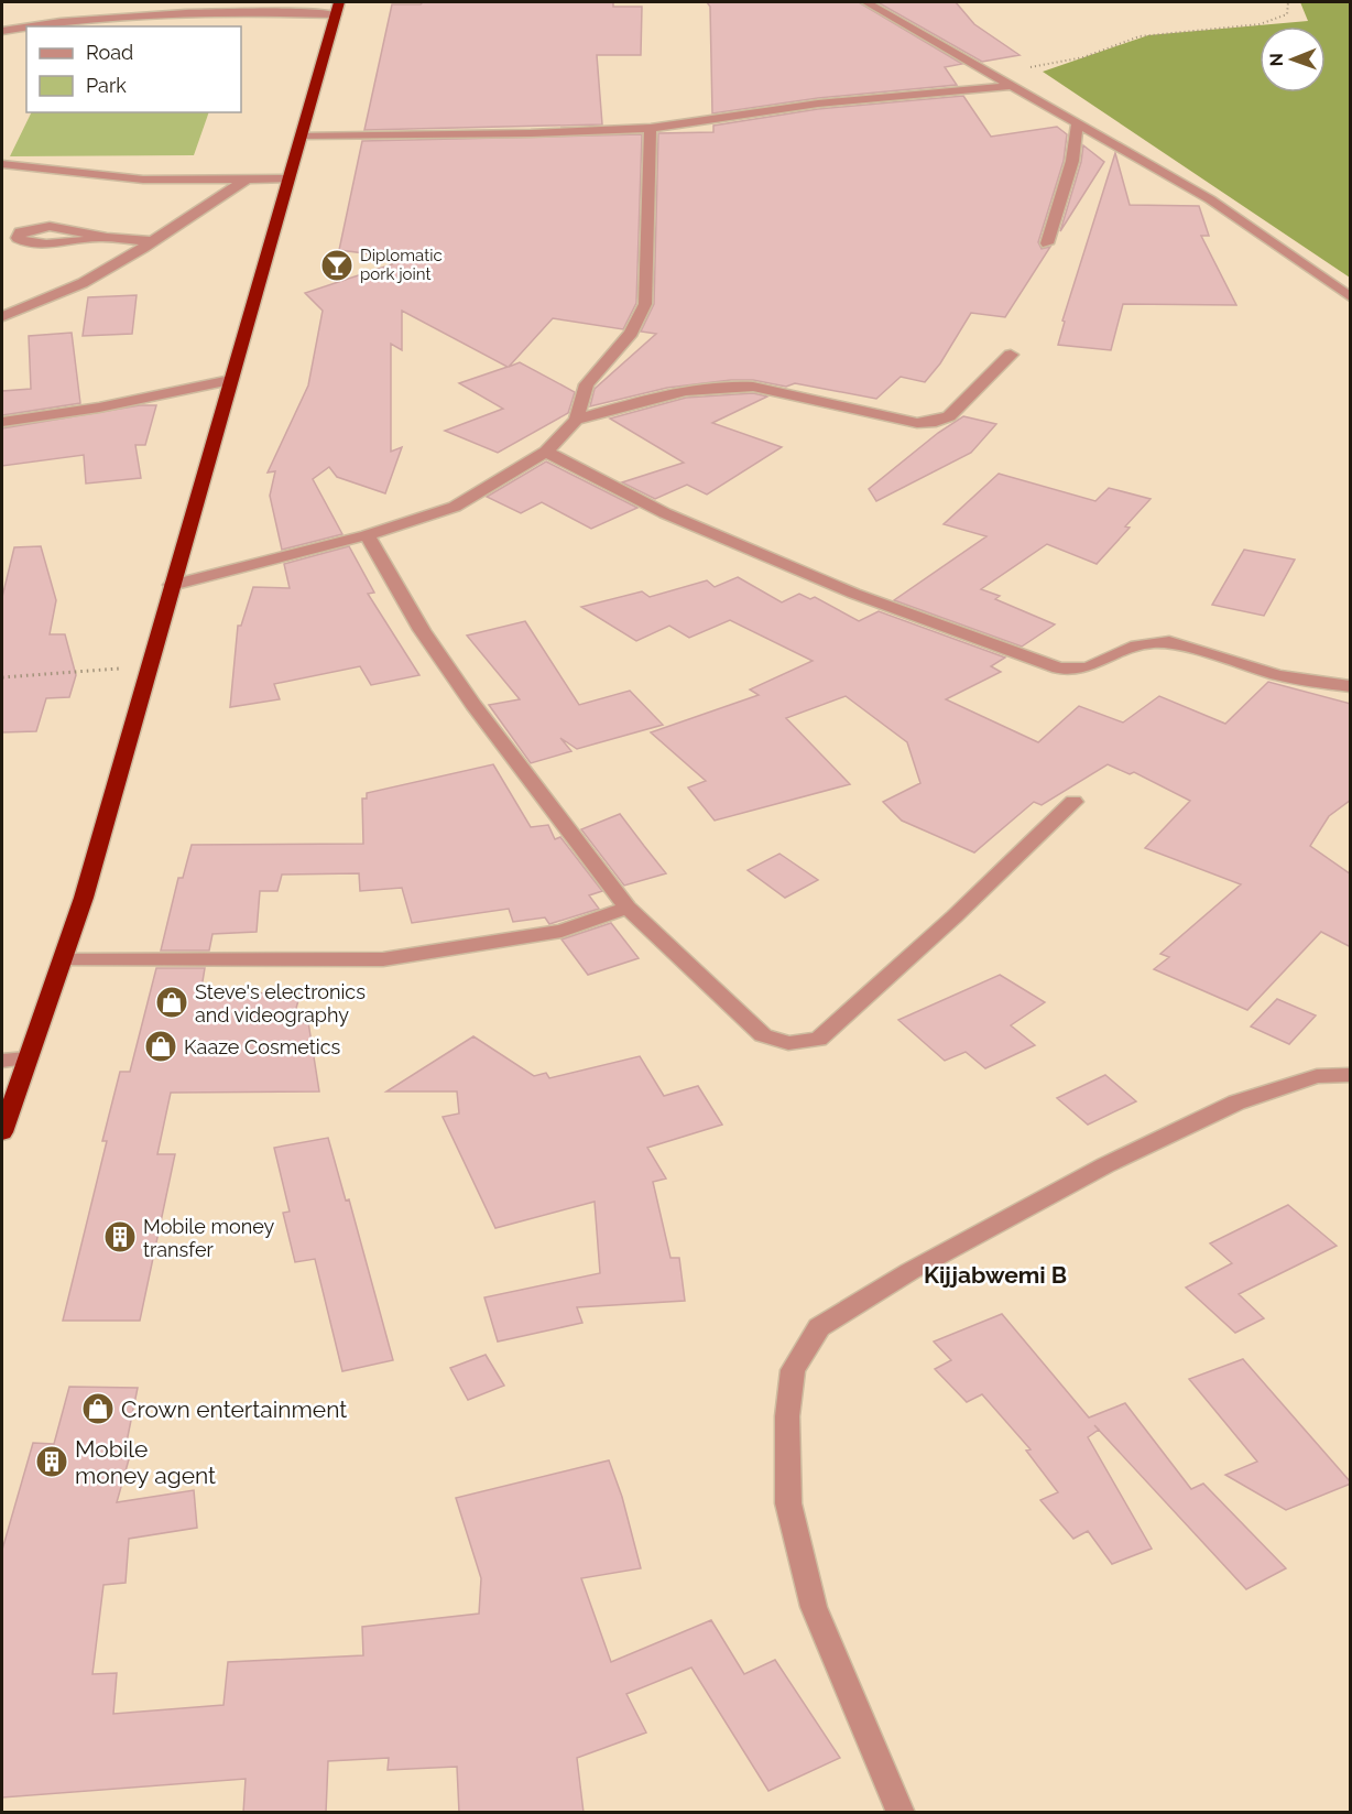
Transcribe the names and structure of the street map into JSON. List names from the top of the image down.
{
  "districts": ["Kijjabwemi B"],
  "places": {
    "bar": ["Diplomatic pork joint"],
    "shop": ["Steve's electronics and videography", "Kaaze Cosmetics", "Crown entertainment"],
    "building": ["Mobile money transfer", "Mobile money agent"]
  },
  "legend": ["Road", "Park"],
  "north": "left"
}
